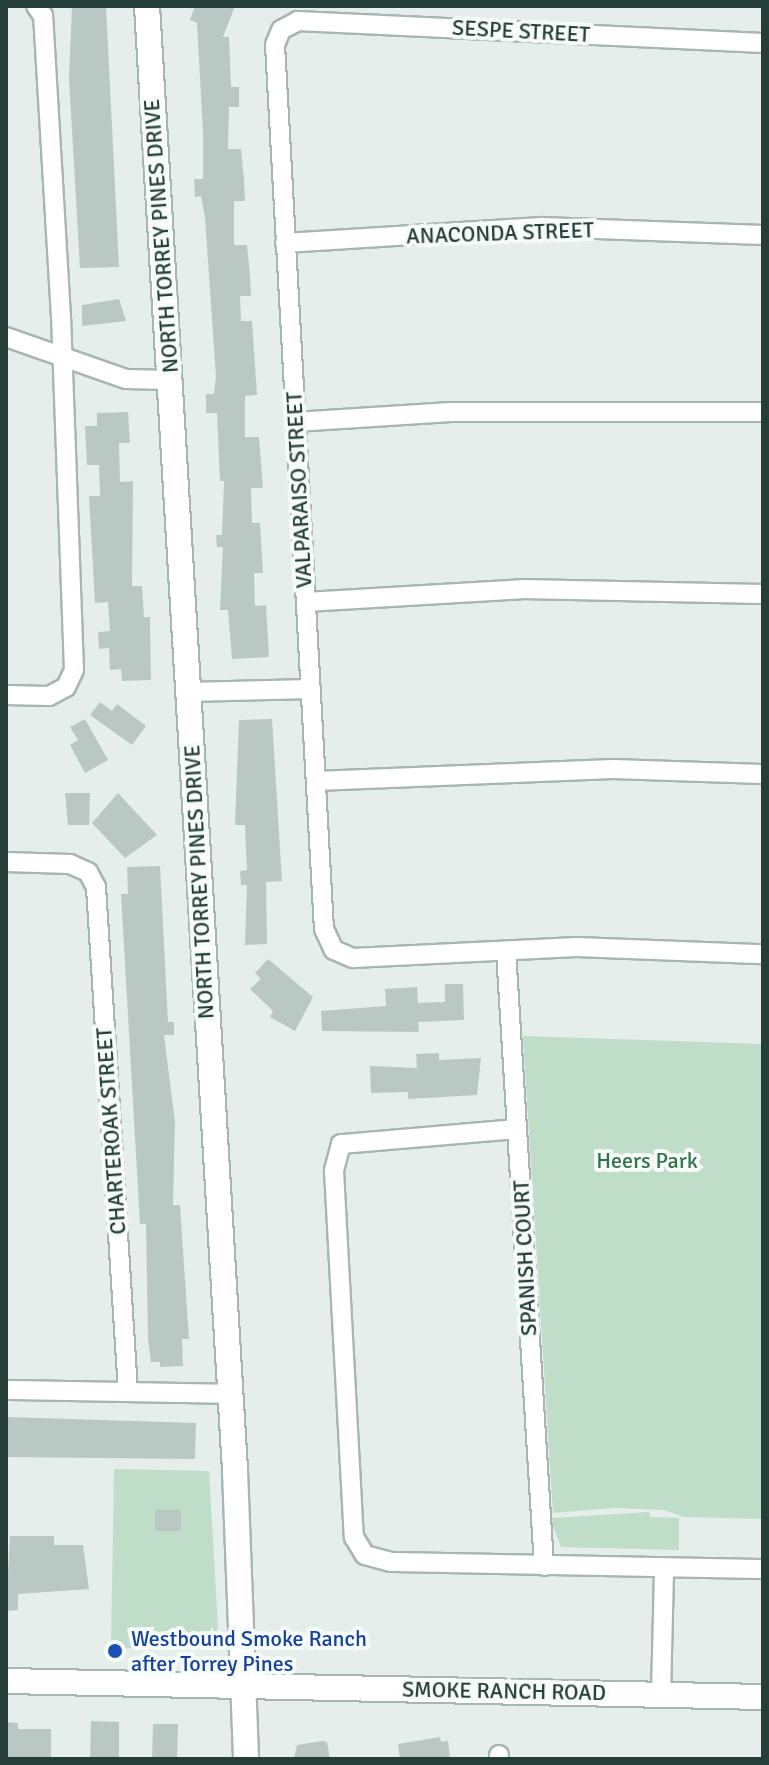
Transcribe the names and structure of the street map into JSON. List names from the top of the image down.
{
  "streets": {
    "main road": ["NORTH TORREY PINES DRIVE", "SMOKE RANCH ROAD"],
    "street": [
      "SESPE STREET",
      "ANACONDA STREET",
      "VALPARAISO STREET",
      "CHARTEROAK STREET",
      "SPANISH COURT"
    ]
  },
  "crossings": [
    ["SESPE STREET", "VALPARAISO STREET"],
    ["ANACONDA STREET", "VALPARAISO STREET"],
    ["NORTH TORREY PINES DRIVE", "SMOKE RANCH ROAD"],
    ["VALPARAISO STREET", "SPANISH COURT"]
  ],
  "parks": ["Heers Park"],
  "places": ["Westbound Smoke Ranch after Torrey Pines"]
}
